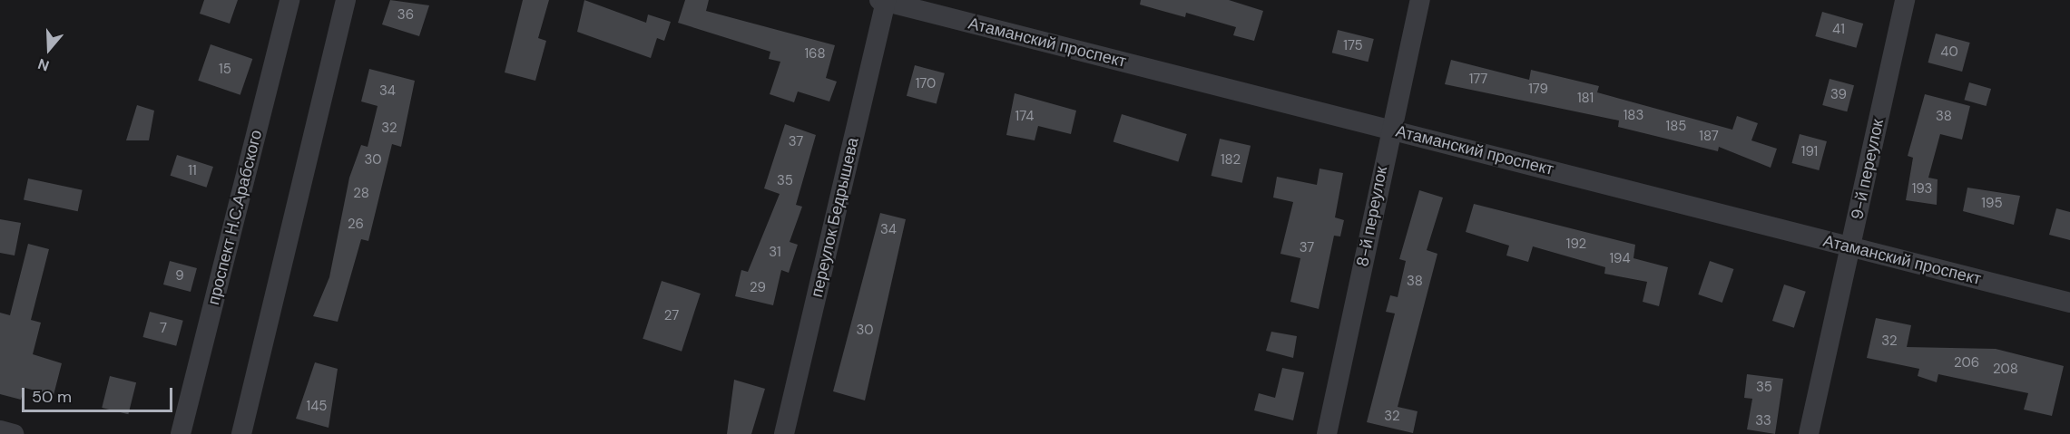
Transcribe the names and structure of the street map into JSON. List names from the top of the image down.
{
  "streets": {
    "street": [
      "Атаманский проспект",
      "9-й переулок",
      "8-й переулок",
      "проспект Н.С.Арабского",
      "переулок Бедрышева"
    ]
  },
  "crossings": [
    ["Атаманский проспект", "9-й переулок"],
    ["Атаманский проспект", "8-й переулок"],
    ["Атаманский проспект", "переулок Бедрышева"]
  ],
  "house_numbers": [
    "36",
    "41",
    "175",
    "40",
    "168",
    "15",
    "177",
    "170",
    "179",
    "34",
    "39",
    "181",
    "183",
    "174",
    "38",
    "185",
    "32",
    "187",
    "37",
    "191",
    "30",
    "182",
    "11",
    "35",
    "193",
    "28",
    "195",
    "26",
    "34",
    "192",
    "37",
    "31",
    "194",
    "9",
    "38",
    "29",
    "27",
    "7",
    "30",
    "32",
    "206",
    "208",
    "35",
    "145",
    "32",
    "33"
  ],
  "scale_bar": "50 m",
  "north": "bottom"
}
